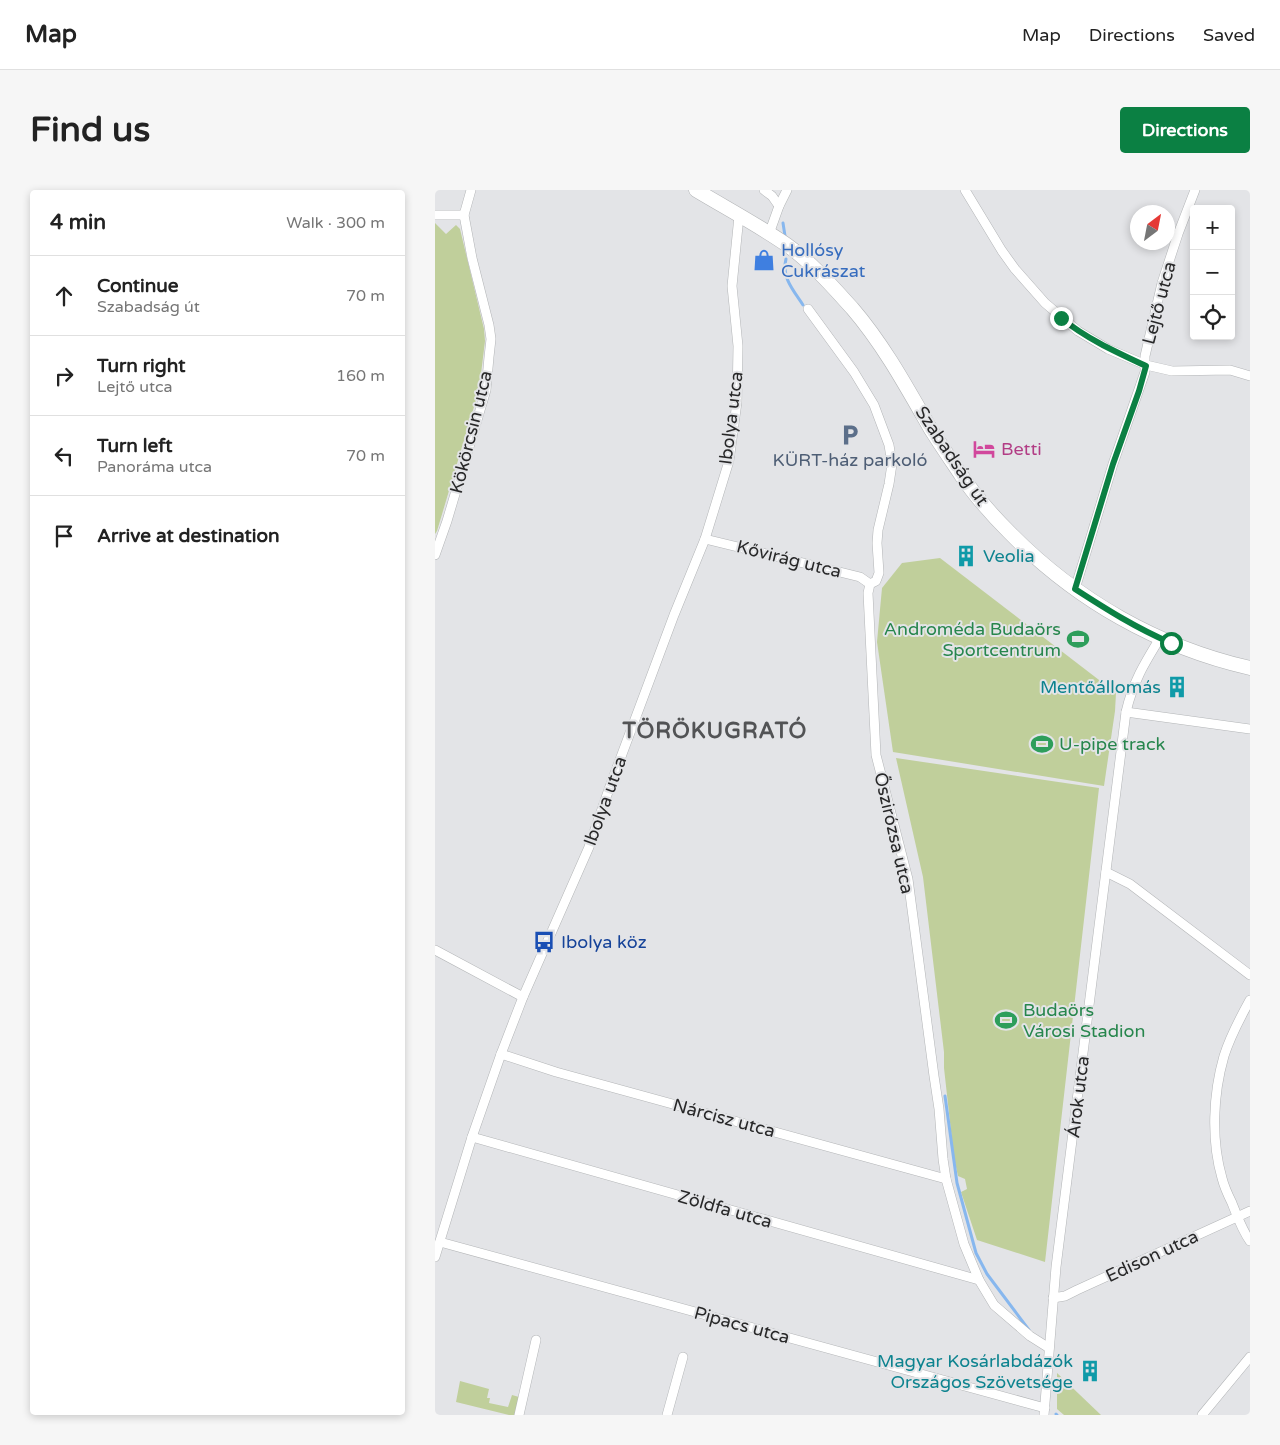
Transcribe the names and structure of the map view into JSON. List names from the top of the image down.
{
  "streets": {
    "main road": ["Szabadság út"],
    "street": [
      "Lejtő utca",
      "Ibolya utca",
      "Kökörcsin utca",
      "Kővirág utca",
      "Őszirózsa utca",
      "Árok utca",
      "Nárcisz utca",
      "Zöldfa utca",
      "Edison utca",
      "Pipacs utca"
    ]
  },
  "crossings": [
    ["Lejtő utca", "Szabadság út"],
    ["Ibolya utca", "Szabadság út"],
    ["Ibolya utca", "Kővirág utca"],
    ["Ibolya utca", "Nárcisz utca"],
    ["Ibolya utca", "Zöldfa utca"],
    ["Ibolya utca", "Pipacs utca"],
    ["Szabadság út", "Árok utca"],
    ["Kővirág utca", "Őszirózsa utca"],
    ["Őszirózsa utca", "Árok utca"],
    ["Őszirózsa utca", "Nárcisz utca"],
    ["Őszirózsa utca", "Zöldfa utca"],
    ["Árok utca", "Edison utca"],
    ["Árok utca", "Pipacs utca"]
  ],
  "districts": ["TÖRÖKUGRATÓ"],
  "places": {
    "shop": ["Hollósy Cukrászat"],
    "parking": ["KÜRT-ház parkoló"],
    "hotel": ["Betti"],
    "building": ["Veolia", "Mentőállomás", "Magyar Kosárlabdázók Országos Szövetsége"],
    "sports": ["Androméda Budaörs Sportcentrum", "U-pipe track", "Budaörs Városi Stadion"],
    "bus stop": ["Ibolya köz"]
  },
  "north": "top right",
  "page": {
    "header": "Map",
    "nav": ["Map", "Directions", "Saved"],
    "buttons": "Directions",
    "title": "Find us",
    "heading": ["4 min", "Walk · 300 m"],
    "map_buttons": ["+", "−"],
    "list": [
      ["Continue", "Szabadság út", "70 m"],
      ["Turn right", "Lejtő utca", "160 m"],
      ["Turn left", "Panoráma utca", "70 m"],
      "Arrive at destination"
    ]
  }
}
